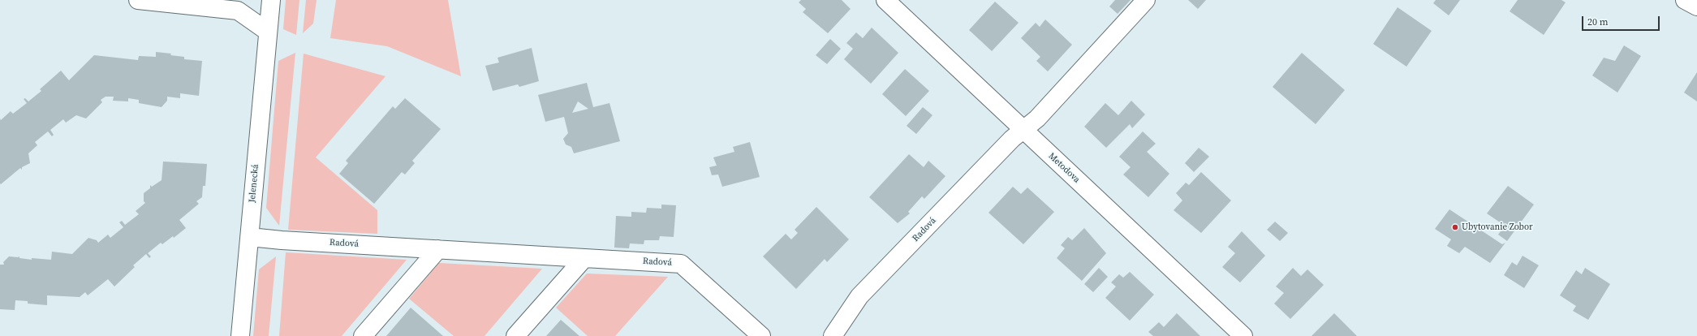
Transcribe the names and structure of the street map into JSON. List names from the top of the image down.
{
  "streets": {
    "street": ["Metodova", "Jelenecká", "Radová"]
  },
  "crossings": [
    ["Metodova", "Radová"],
    ["Jelenecká", "Radová"]
  ],
  "places": ["Ubytovanie Zobor"],
  "scale_bar": "20 m"
}
